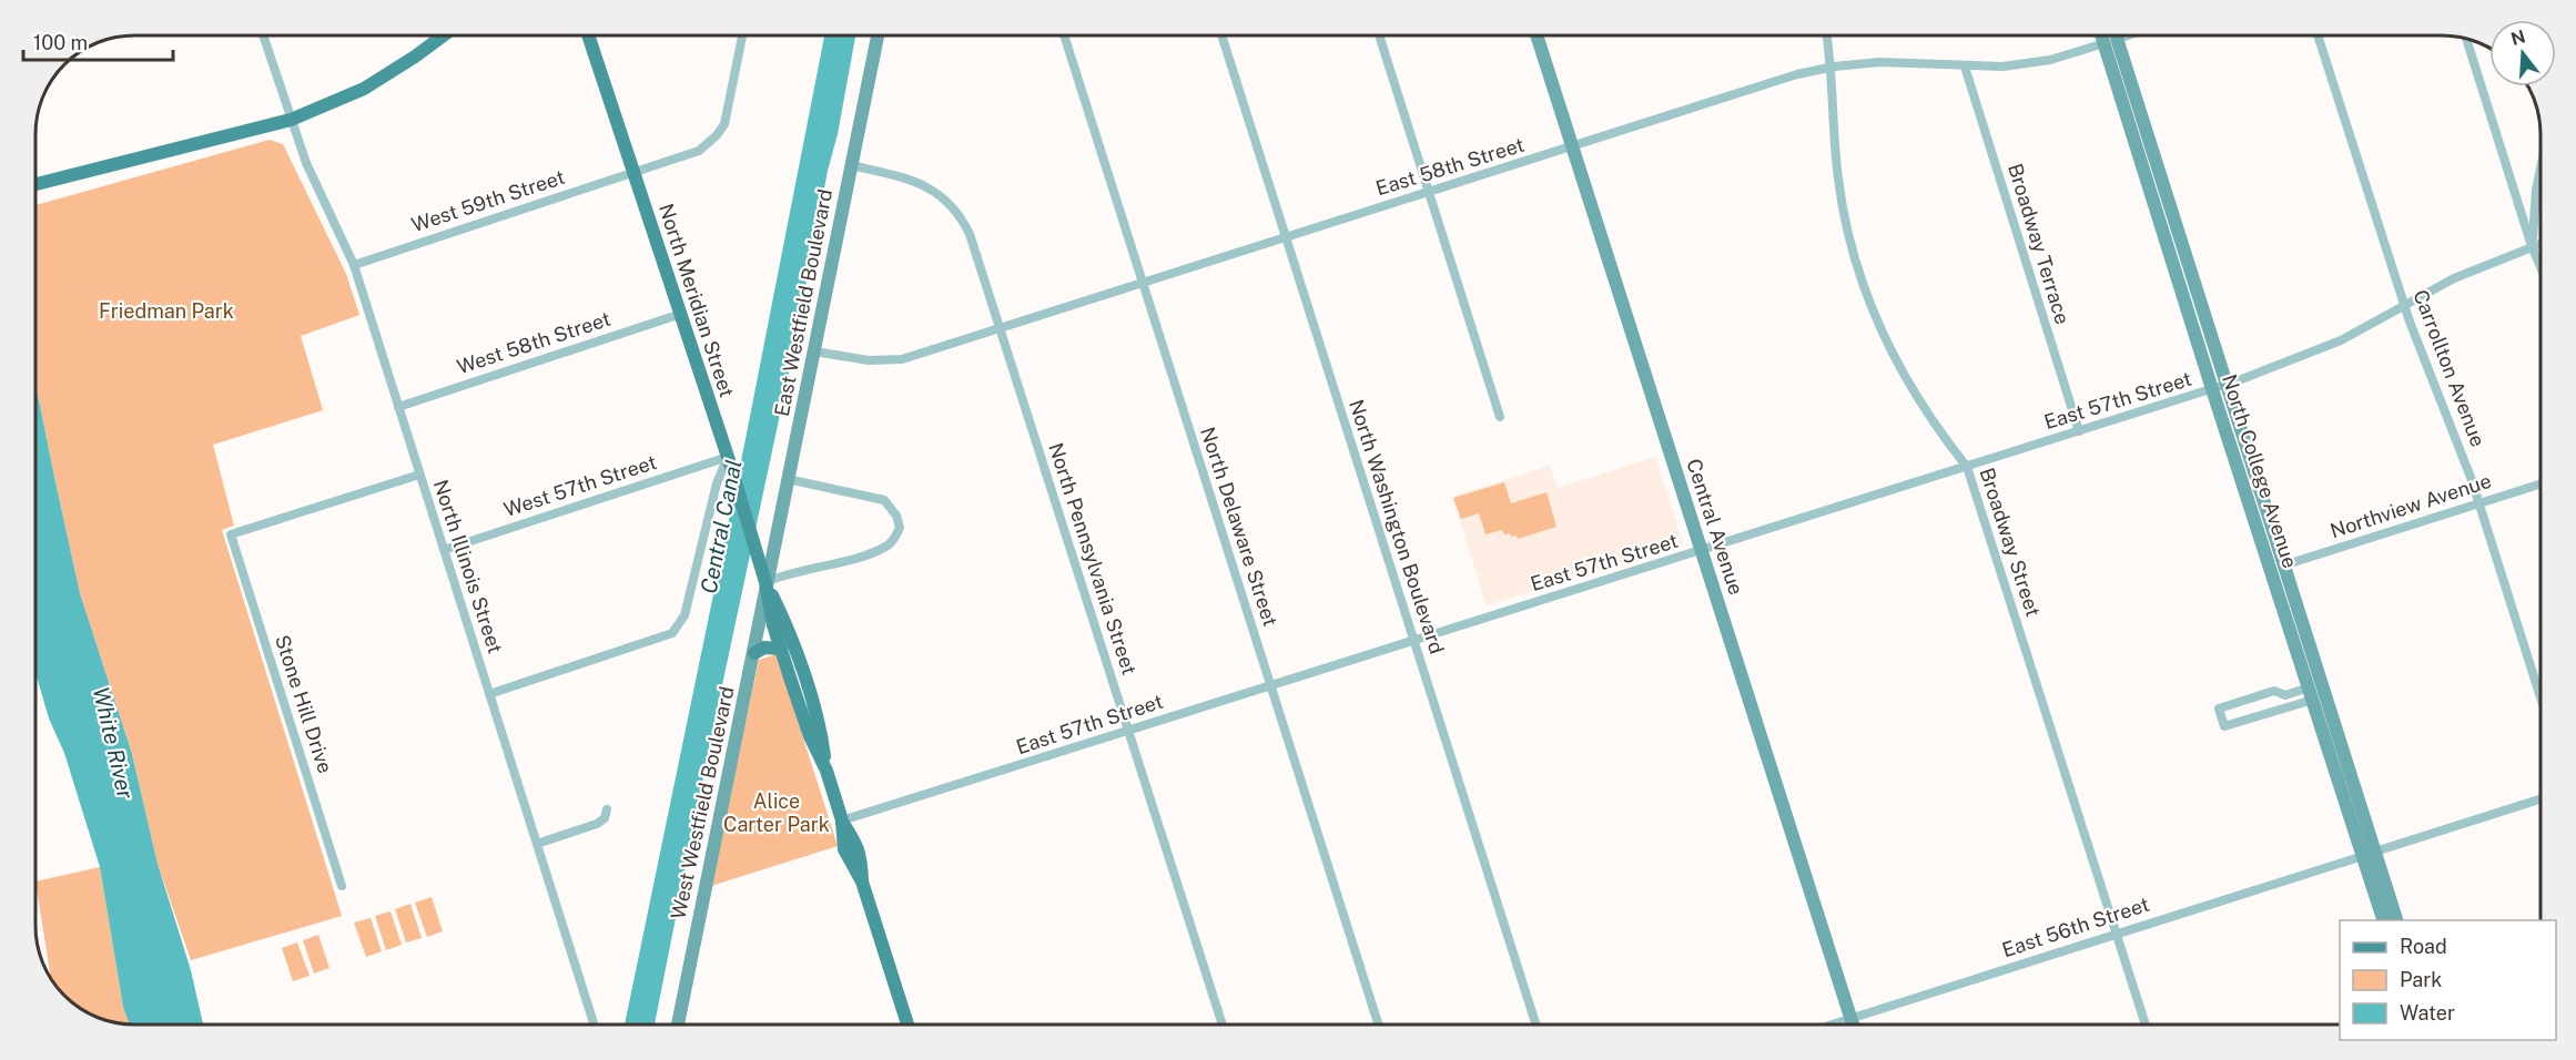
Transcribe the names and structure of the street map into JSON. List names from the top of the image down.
{
  "streets": {
    "main road": [
      "North Meridian Street",
      "East Westfield Boulevard",
      "North College Avenue",
      "Central Avenue",
      "West Westfield Boulevard"
    ],
    "street": [
      "East 58th Street",
      "West 59th Street",
      "Broadway Terrace",
      "West 58th Street",
      "Carrollton Avenue",
      "East 57th Street",
      "West 57th Street",
      "Northview Avenue",
      "North Delaware Street",
      "North Washington Boulevard",
      "Broadway Street",
      "North Pennsylvania Street",
      "North Illinois Street",
      "Stone Hill Drive",
      "East 56th Street"
    ]
  },
  "crossings": [
    ["East 58th Street", "Broadway Terrace"],
    ["East 58th Street", "East Westfield Boulevard"],
    ["East 58th Street", "North College Avenue"],
    ["East 58th Street", "North Delaware Street"],
    ["East 58th Street", "North Washington Boulevard"],
    ["East 58th Street", "Central Avenue"],
    ["East 58th Street", "Broadway Street"],
    ["East 58th Street", "North Pennsylvania Street"],
    ["West 59th Street", "North Meridian Street"],
    ["West 59th Street", "North Illinois Street"],
    ["Broadway Terrace", "East 57th Street"],
    ["North Meridian Street", "East Westfield Boulevard"],
    ["North Meridian Street", "West 58th Street"],
    ["North Meridian Street", "East 57th Street"],
    ["North Meridian Street", "West 57th Street"],
    ["North Meridian Street", "West Westfield Boulevard"],
    ["East Westfield Boulevard", "North Pennsylvania Street"],
    ["East Westfield Boulevard", "West Westfield Boulevard"],
    ["West 58th Street", "North Illinois Street"],
    ["Carrollton Avenue", "East 57th Street"],
    ["Carrollton Avenue", "Northview Avenue"],
    ["East 57th Street", "North College Avenue"],
    ["East 57th Street", "North Delaware Street"],
    ["East 57th Street", "North Washington Boulevard"],
    ["East 57th Street", "Central Avenue"],
    ["East 57th Street", "Broadway Street"],
    ["East 57th Street", "North Pennsylvania Street"],
    ["North College Avenue", "Northview Avenue"],
    ["North College Avenue", "East 56th Street"],
    ["West 57th Street", "North Illinois Street"],
    ["Central Avenue", "East 56th Street"],
    ["Broadway Street", "East 56th Street"],
    ["North Illinois Street", "Stone Hill Drive"]
  ],
  "water": ["Central Canal", "White River"],
  "parks": ["Friedman Park", "Alice Carter Park"],
  "legend": ["Road", "Park", "Water"],
  "scale_bar": "100 m",
  "north": "top"
}
